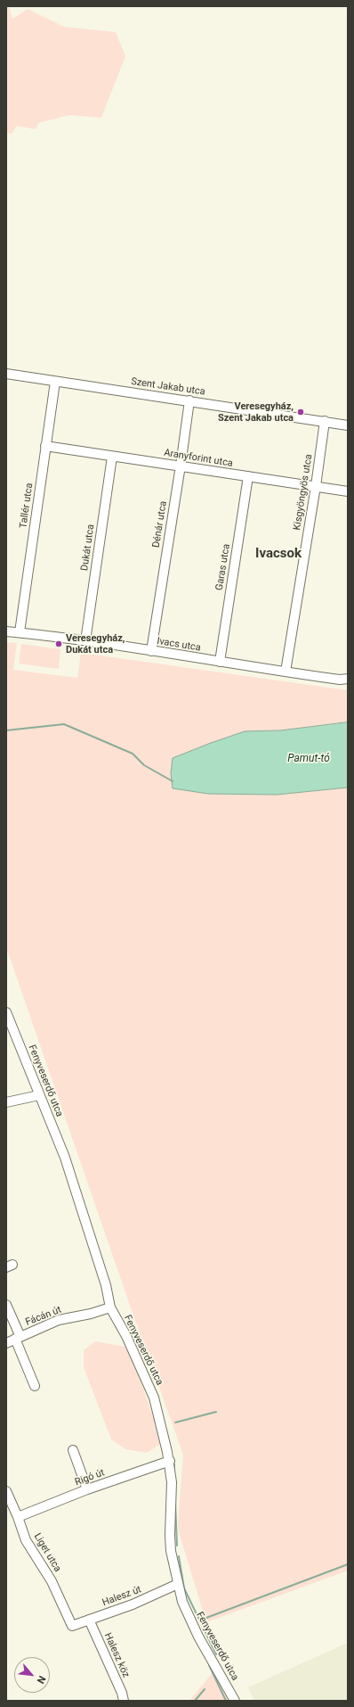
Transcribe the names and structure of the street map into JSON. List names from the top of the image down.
{
  "streets": {
    "street": [
      "Szent Jakab utca",
      "Aranyforint utca",
      "Kisgyöngyös utca",
      "Tallér utca",
      "Dénár utca",
      "Dukát utca",
      "Garas utca",
      "Ivacs utca",
      "Fenyveserdő utca",
      "Fácán út",
      "Rigó út",
      "Liget utca",
      "Halesz út",
      "Halesz köz"
    ]
  },
  "crossings": [
    ["Szent Jakab utca", "Kisgyöngyös utca"],
    ["Szent Jakab utca", "Tallér utca"],
    ["Szent Jakab utca", "Dénár utca"],
    ["Aranyforint utca", "Kisgyöngyös utca"],
    ["Aranyforint utca", "Tallér utca"],
    ["Aranyforint utca", "Dénár utca"],
    ["Aranyforint utca", "Dukát utca"],
    ["Aranyforint utca", "Garas utca"],
    ["Kisgyöngyös utca", "Ivacs utca"],
    ["Tallér utca", "Ivacs utca"],
    ["Dénár utca", "Ivacs utca"],
    ["Dukát utca", "Ivacs utca"],
    ["Garas utca", "Ivacs utca"],
    ["Fenyveserdő utca", "Fácán út"],
    ["Fenyveserdő utca", "Rigó út"],
    ["Fenyveserdő utca", "Halesz út"],
    ["Rigó út", "Liget utca"],
    ["Liget utca", "Halesz út"],
    ["Halesz út", "Halesz köz"]
  ],
  "districts": ["Ivacsok"],
  "water": ["Pamut-tó"],
  "places": ["Veresegyház, Szent Jakab utca", "Veresegyház, Dukát utca"],
  "north": "bottom right"
}
